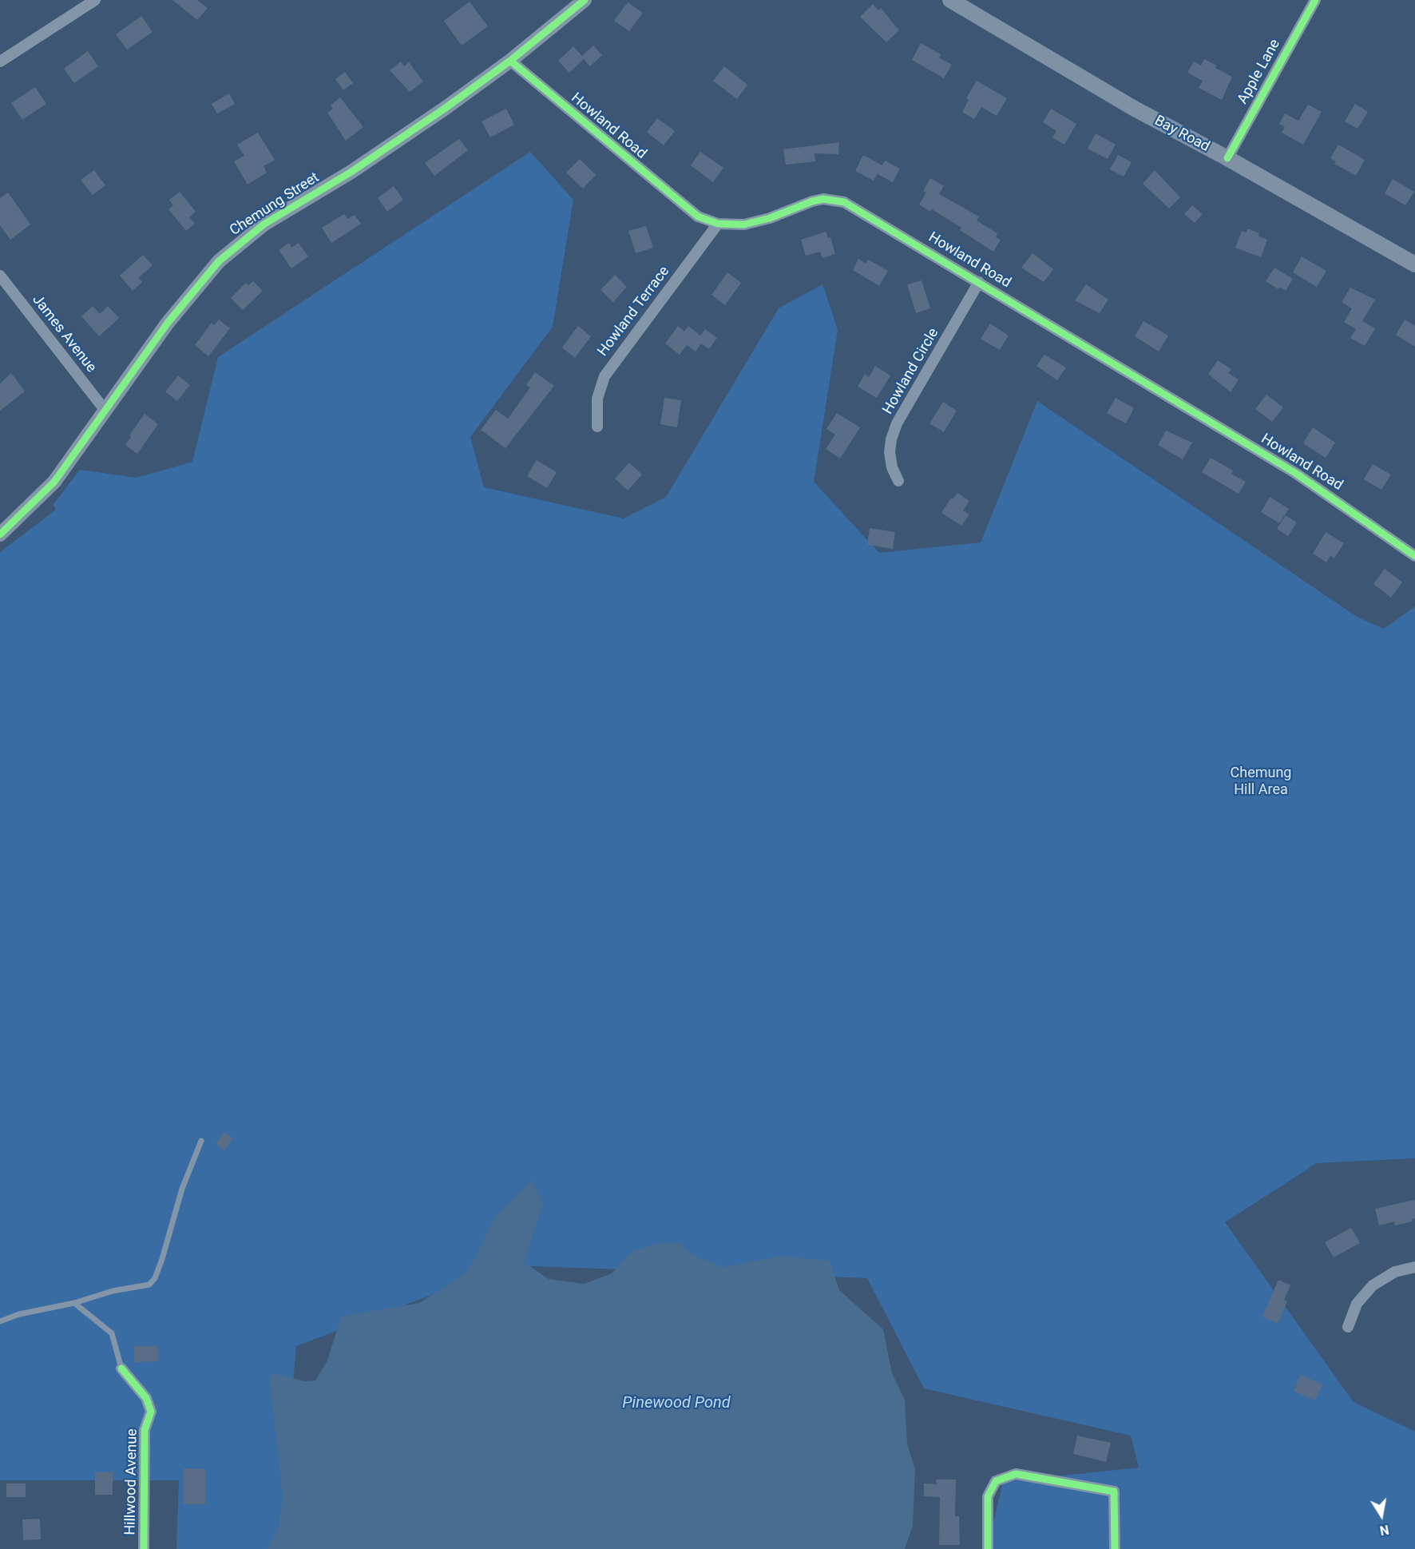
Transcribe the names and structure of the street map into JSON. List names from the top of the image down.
{
  "streets": {
    "main road": ["Bay Road"],
    "street": [
      "Apple Lane",
      "Howland Road",
      "Chemung Street",
      "Howland Terrace",
      "James Avenue",
      "Howland Circle",
      "Hillwood Avenue"
    ]
  },
  "crossings": [
    ["Apple Lane", "Bay Road"],
    ["Howland Road", "Chemung Street"],
    ["Howland Road", "Howland Terrace"],
    ["Howland Road", "Howland Circle"],
    ["Chemung Street", "James Avenue"]
  ],
  "water": ["Pinewood Pond"],
  "parks": ["Chemung Hill Area"],
  "north": "bottom"
}
